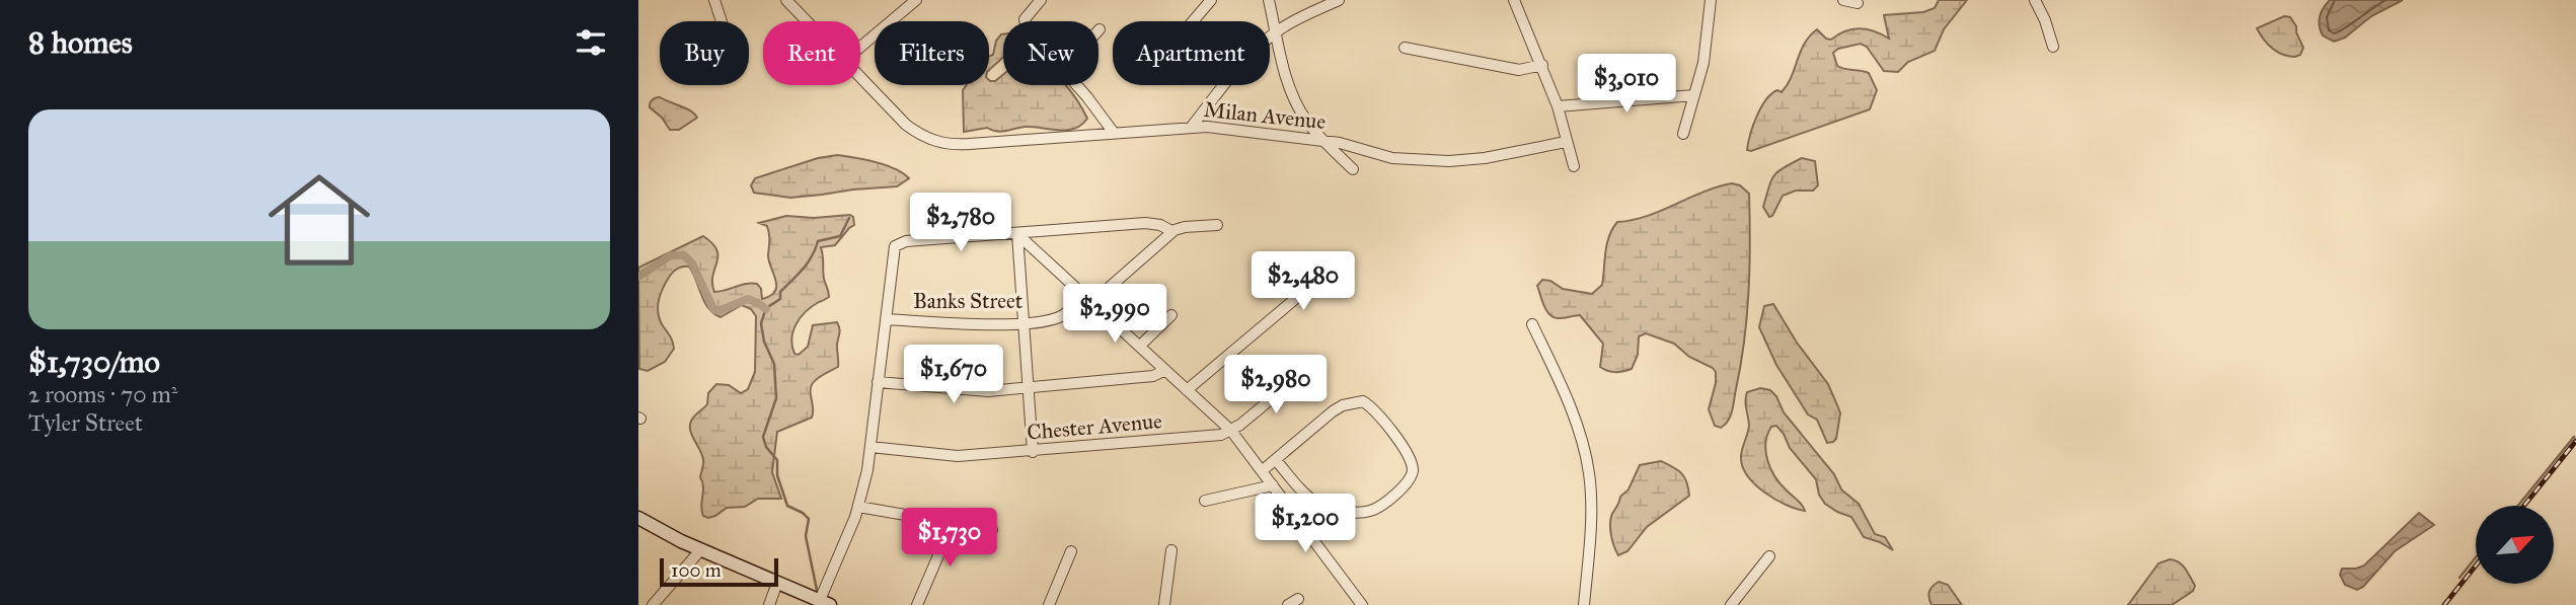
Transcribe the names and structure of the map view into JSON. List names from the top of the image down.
{
  "streets": {
    "street": ["Milan Avenue", "Banks Street", "Chester Avenue"]
  },
  "scale_bar": "100 m",
  "north": "top right",
  "page": {
    "heading": "8 homes",
    "chip": [
      "Buy",
      "Rent",
      "Filters",
      "New",
      "Apartment"
    ],
    "price": [
      "$3,010",
      "$2,780",
      "$2,480",
      "$2,990",
      "$1,670",
      "$2,980",
      "$1,200",
      "$1,730"
    ],
    "list": [
      {
        "name": "$1,730/mo",
        "note": "2 rooms · 70 m² · Tyler Street"
      }
    ],
    "scale": "100 m"
  }
}
